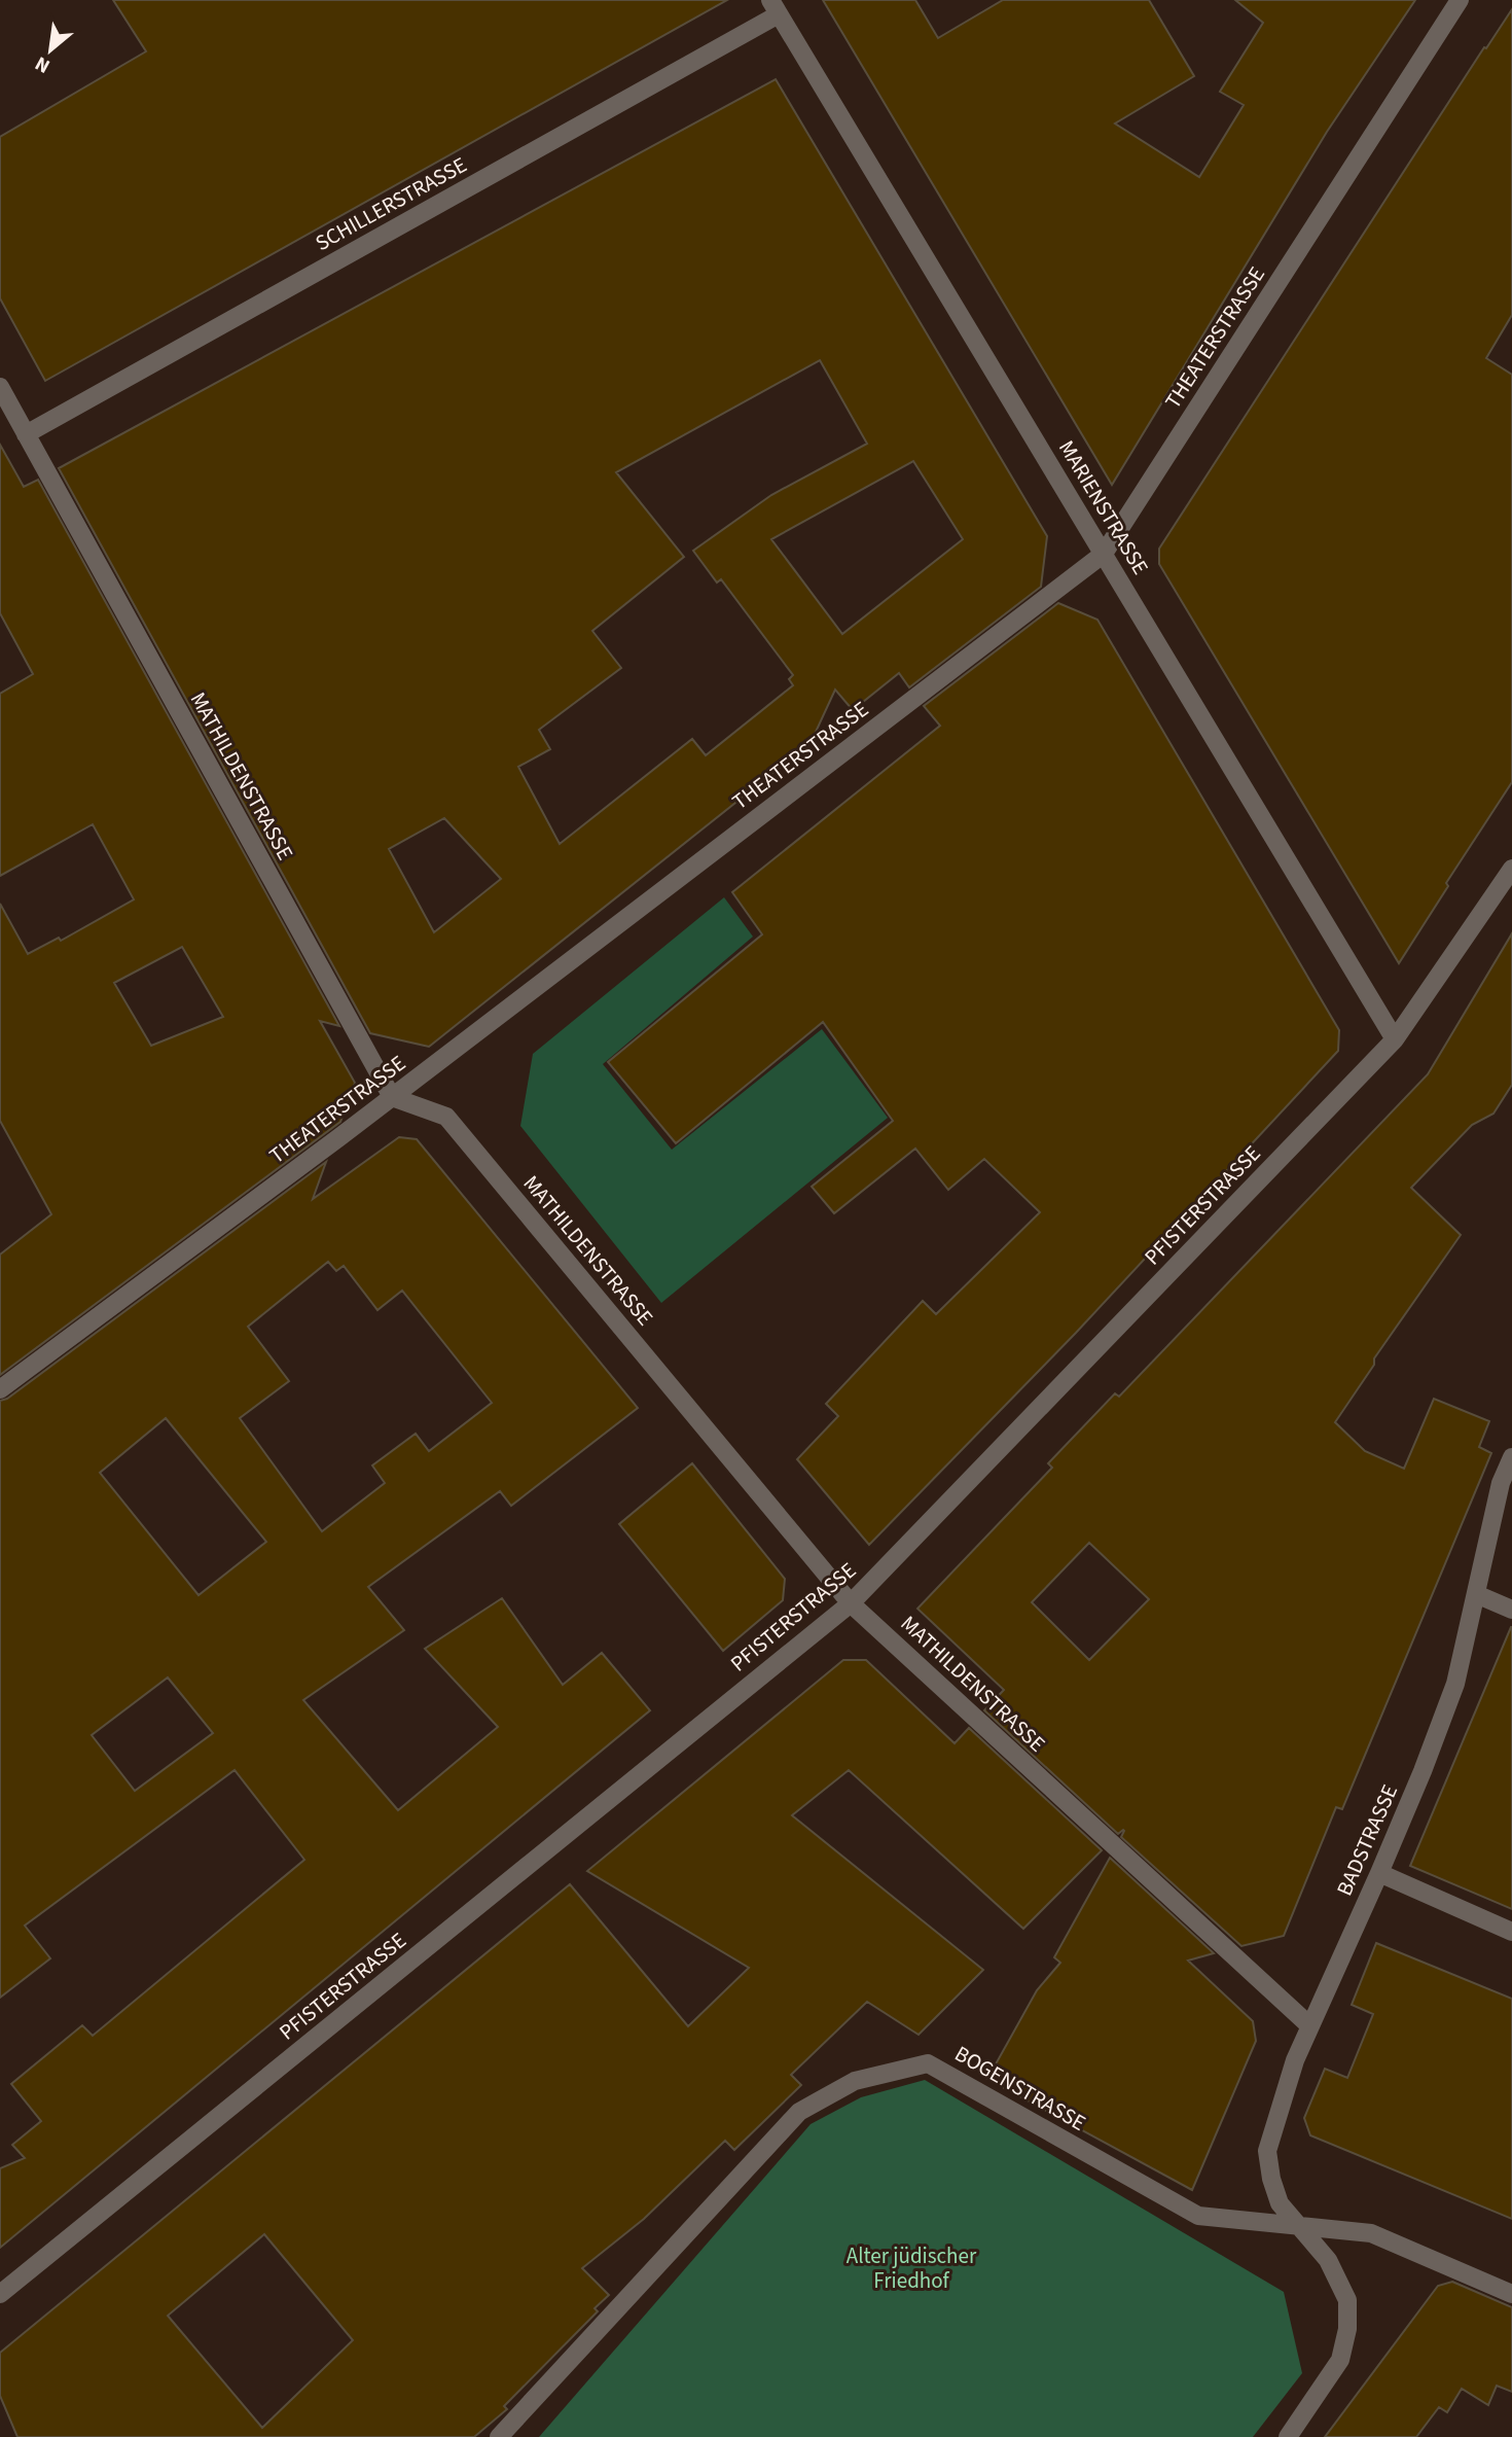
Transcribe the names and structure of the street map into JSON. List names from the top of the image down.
{
  "streets": {
    "street": [
      "SCHILLERSTRASSE",
      "THEATERSTRASSE",
      "MARIENSTRASSE",
      "MATHILDENSTRASSE",
      "PFISTERSTRASSE",
      "BADSTRASSE",
      "BOGENSTRASSE"
    ]
  },
  "crossings": [
    ["SCHILLERSTRASSE", "MARIENSTRASSE"],
    ["SCHILLERSTRASSE", "MATHILDENSTRASSE"],
    ["THEATERSTRASSE", "MARIENSTRASSE"],
    ["THEATERSTRASSE", "MATHILDENSTRASSE"],
    ["MARIENSTRASSE", "PFISTERSTRASSE"],
    ["MATHILDENSTRASSE", "PFISTERSTRASSE"],
    ["MATHILDENSTRASSE", "BADSTRASSE"],
    ["BADSTRASSE", "BOGENSTRASSE"]
  ],
  "parks": ["Alter jüdischer Friedhof"],
  "north": "bottom left"
}
